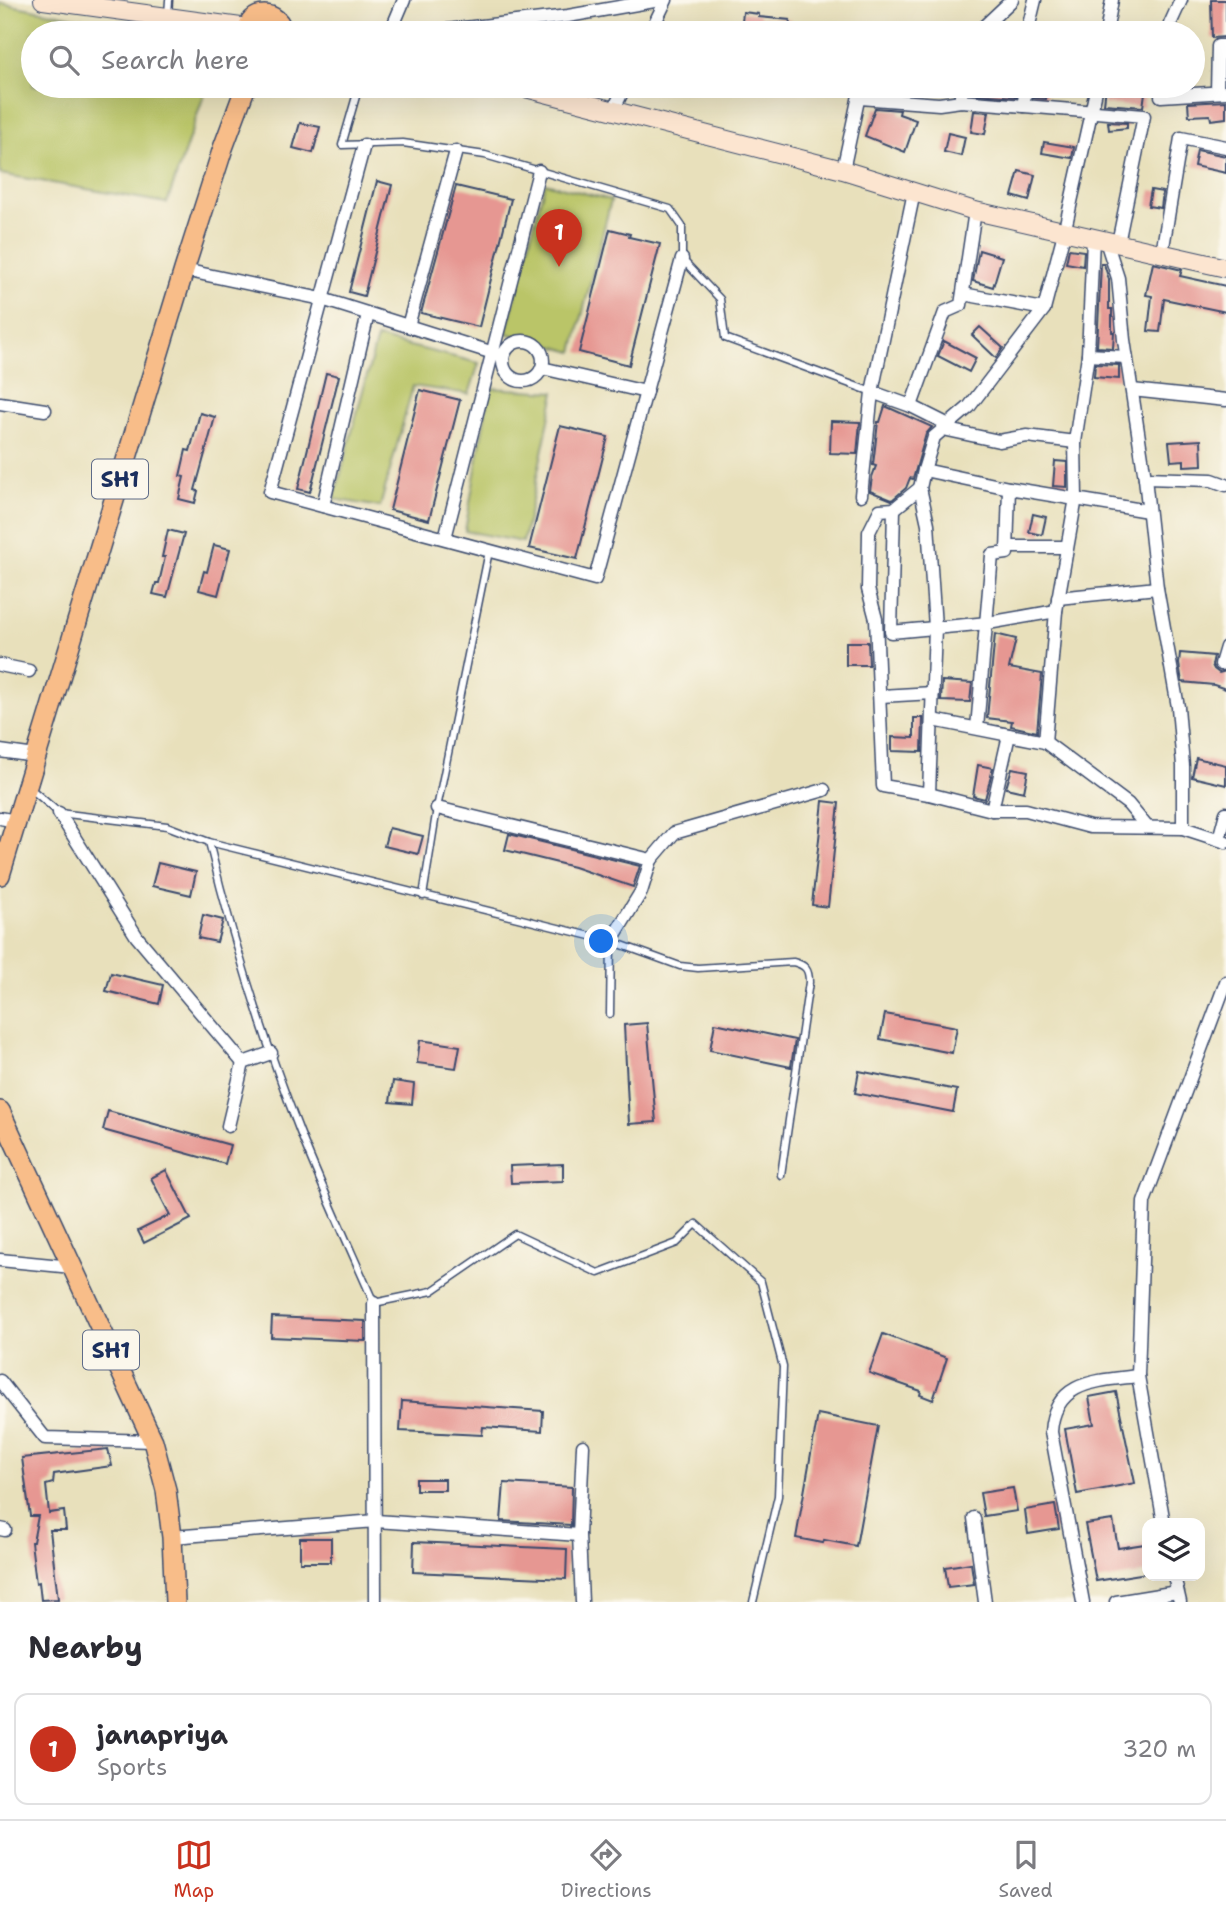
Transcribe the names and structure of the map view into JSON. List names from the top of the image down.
{
  "streets": {
    "main road": ["SH1"]
  },
  "page": {
    "search": "Search here",
    "pins": "1",
    "heading": "Nearby",
    "list": [
      {
        "mark": "1",
        "name": "janapriya",
        "note": "Sports",
        "value": "320 m"
      }
    ],
    "nav": ["Map", "Directions", "Saved"]
  }
}
